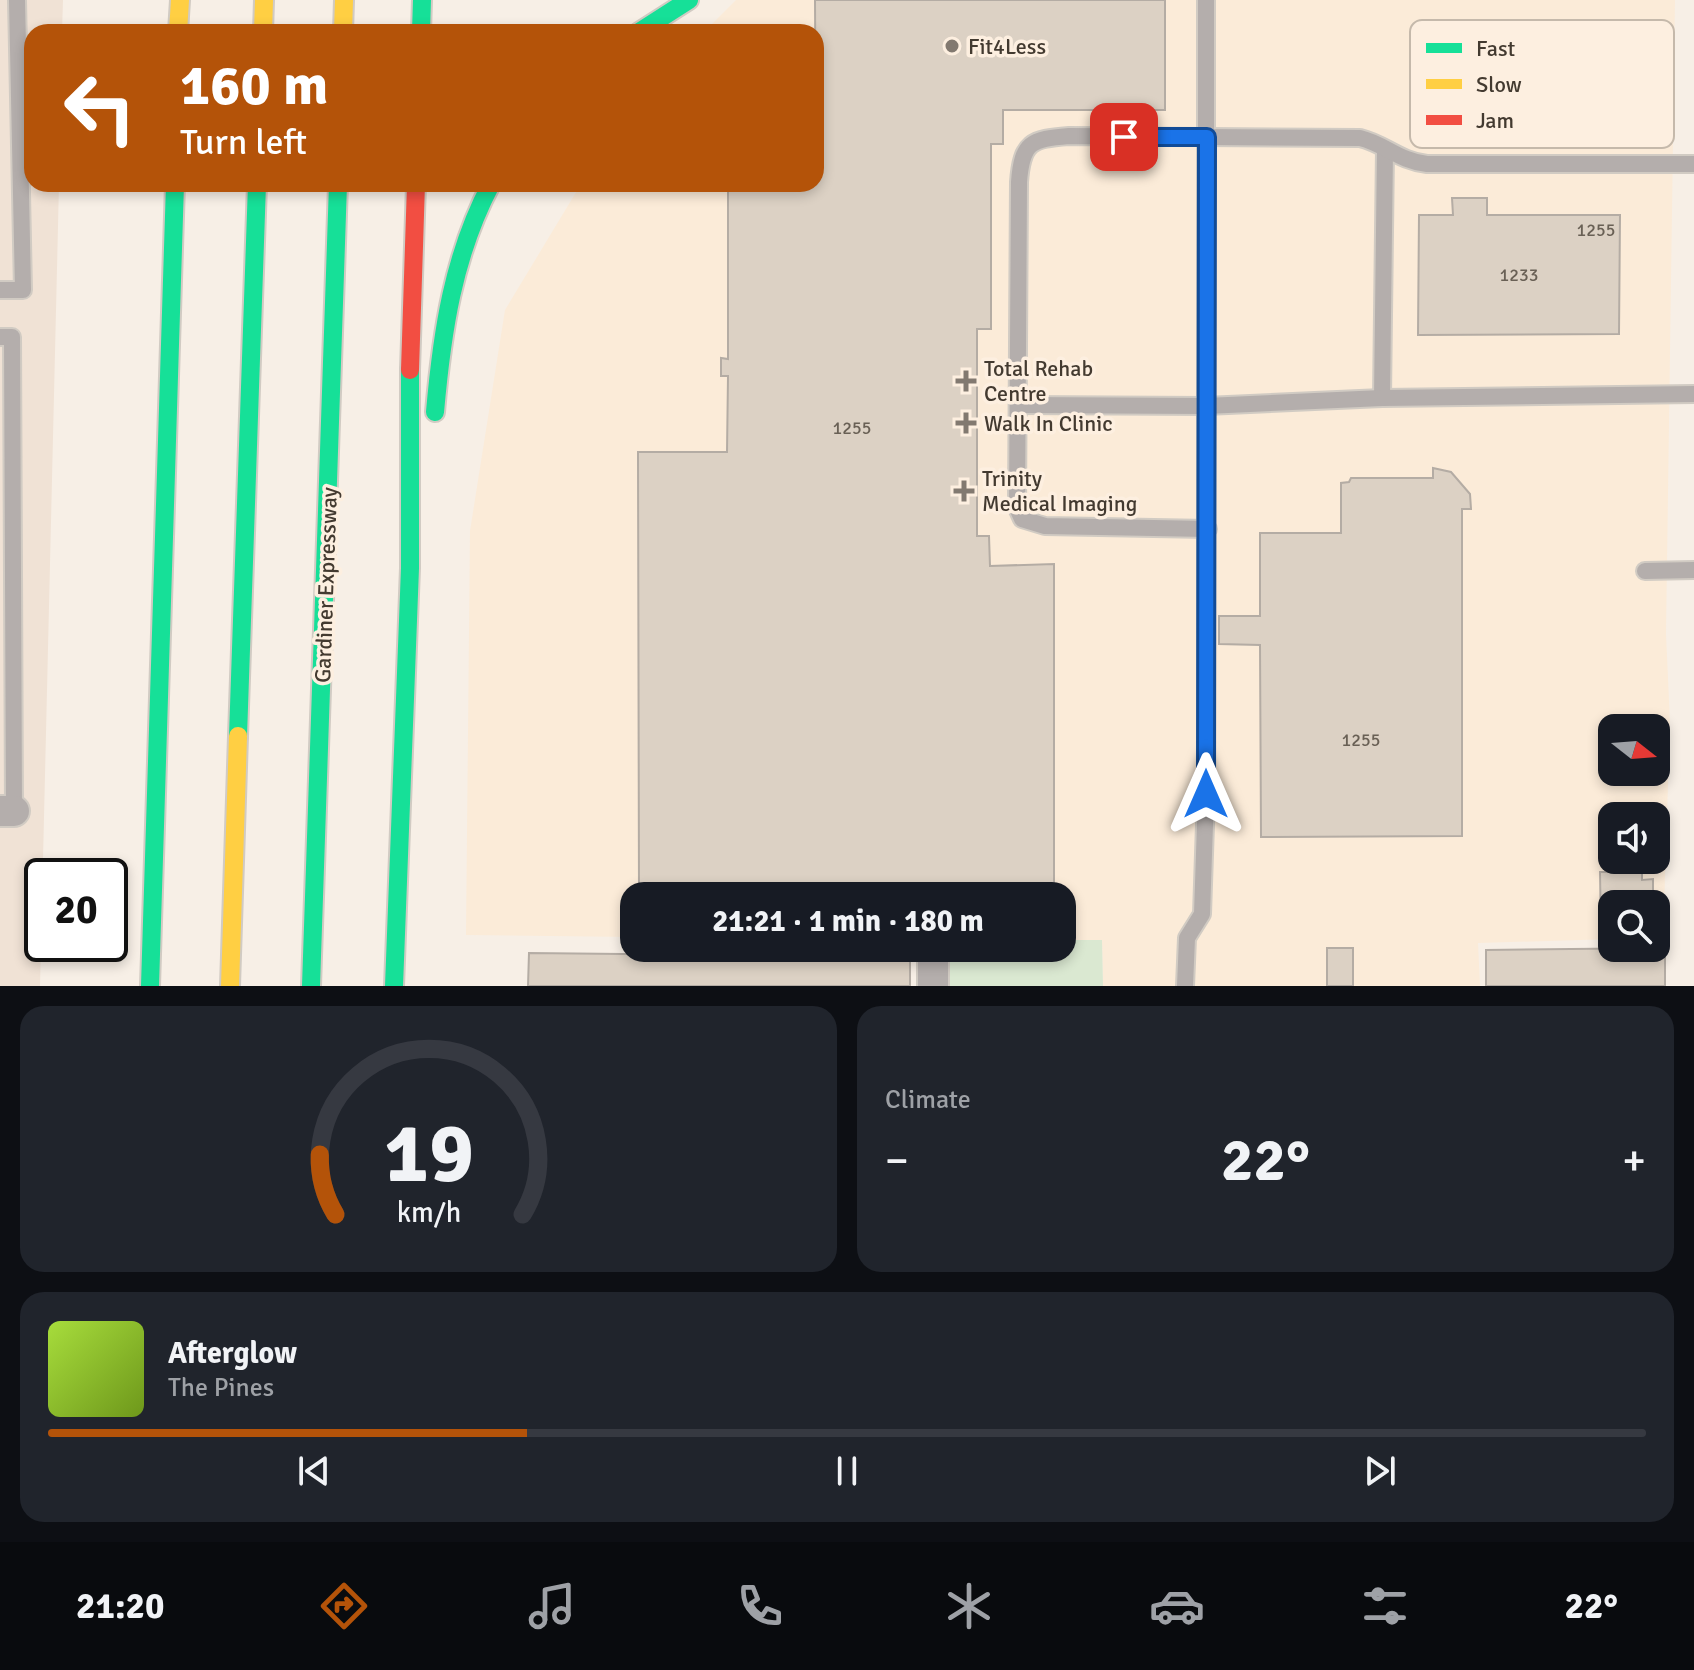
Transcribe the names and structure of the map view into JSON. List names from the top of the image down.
{
  "streets": {
    "highway": ["Gardiner Expressway"]
  },
  "places": {
    "other": ["Fit4Less"],
    "health": ["Total Rehab Centre", "Walk In Clinic", "Trinity Medical Imaging"]
  },
  "house_numbers": [
    "1255",
    "1233",
    "1255",
    "1255"
  ],
  "legend": ["Fast", "Slow", "Jam"],
  "north": "right",
  "page": {
    "turn": ["160 m", "Turn left"],
    "limit": "20",
    "trip": "21:21 · 1 min · 180 m",
    "tile": "Climate",
    "heat": ["−", "22°", "+"],
    "song": ["Afterglow", "The Pines"],
    "tabs": ["21:20", "22°"],
    "gauge": ["19", "km/h"]
  }
}
